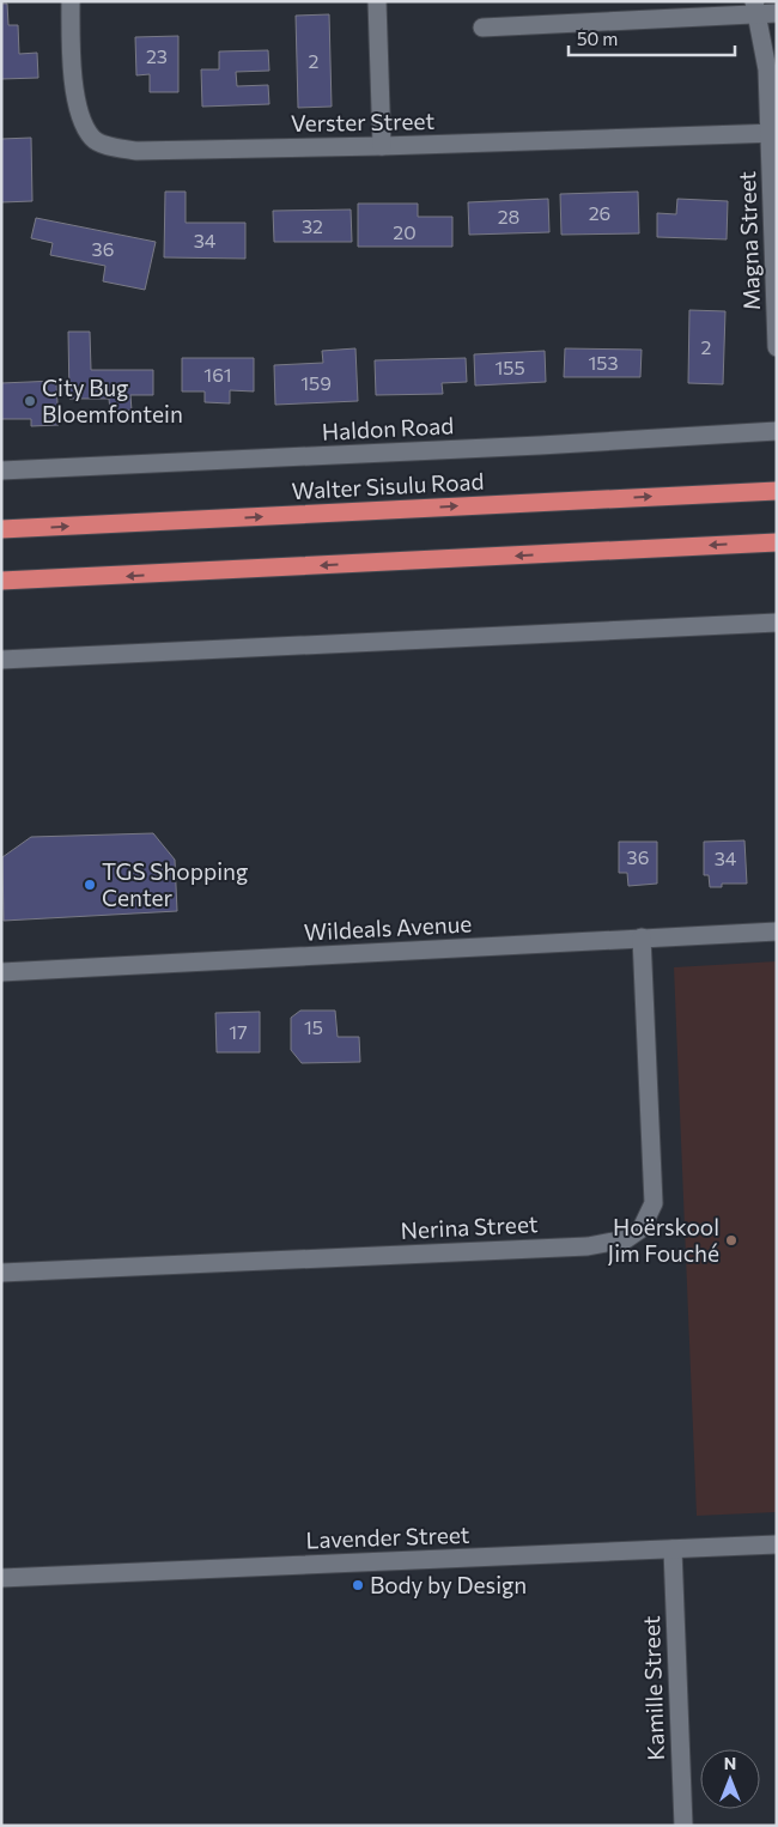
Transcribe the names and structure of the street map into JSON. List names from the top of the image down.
{
  "streets": {
    "highway": ["Walter Sisulu Road"],
    "street": [
      "Verster Street",
      "Magna Street",
      "Haldon Road",
      "Wildeals Avenue",
      "Nerina Street",
      "Lavender Street",
      "Kamille Street"
    ]
  },
  "crossings": [
    ["Verster Street", "Magna Street"],
    ["Wildeals Avenue", "Nerina Street"],
    ["Lavender Street", "Kamille Street"]
  ],
  "places": [
    "City Bug Bloemfontein",
    "TGS Shopping Center",
    "Hoërskool Jim Fouché",
    "Body by Design"
  ],
  "house_numbers": [
    "23",
    "2",
    "26",
    "28",
    "32",
    "20",
    "34",
    "36",
    "2",
    "153",
    "155",
    "161",
    "159",
    "36",
    "34",
    "15",
    "17"
  ],
  "scale_bar": "50 m",
  "north": "top"
}
